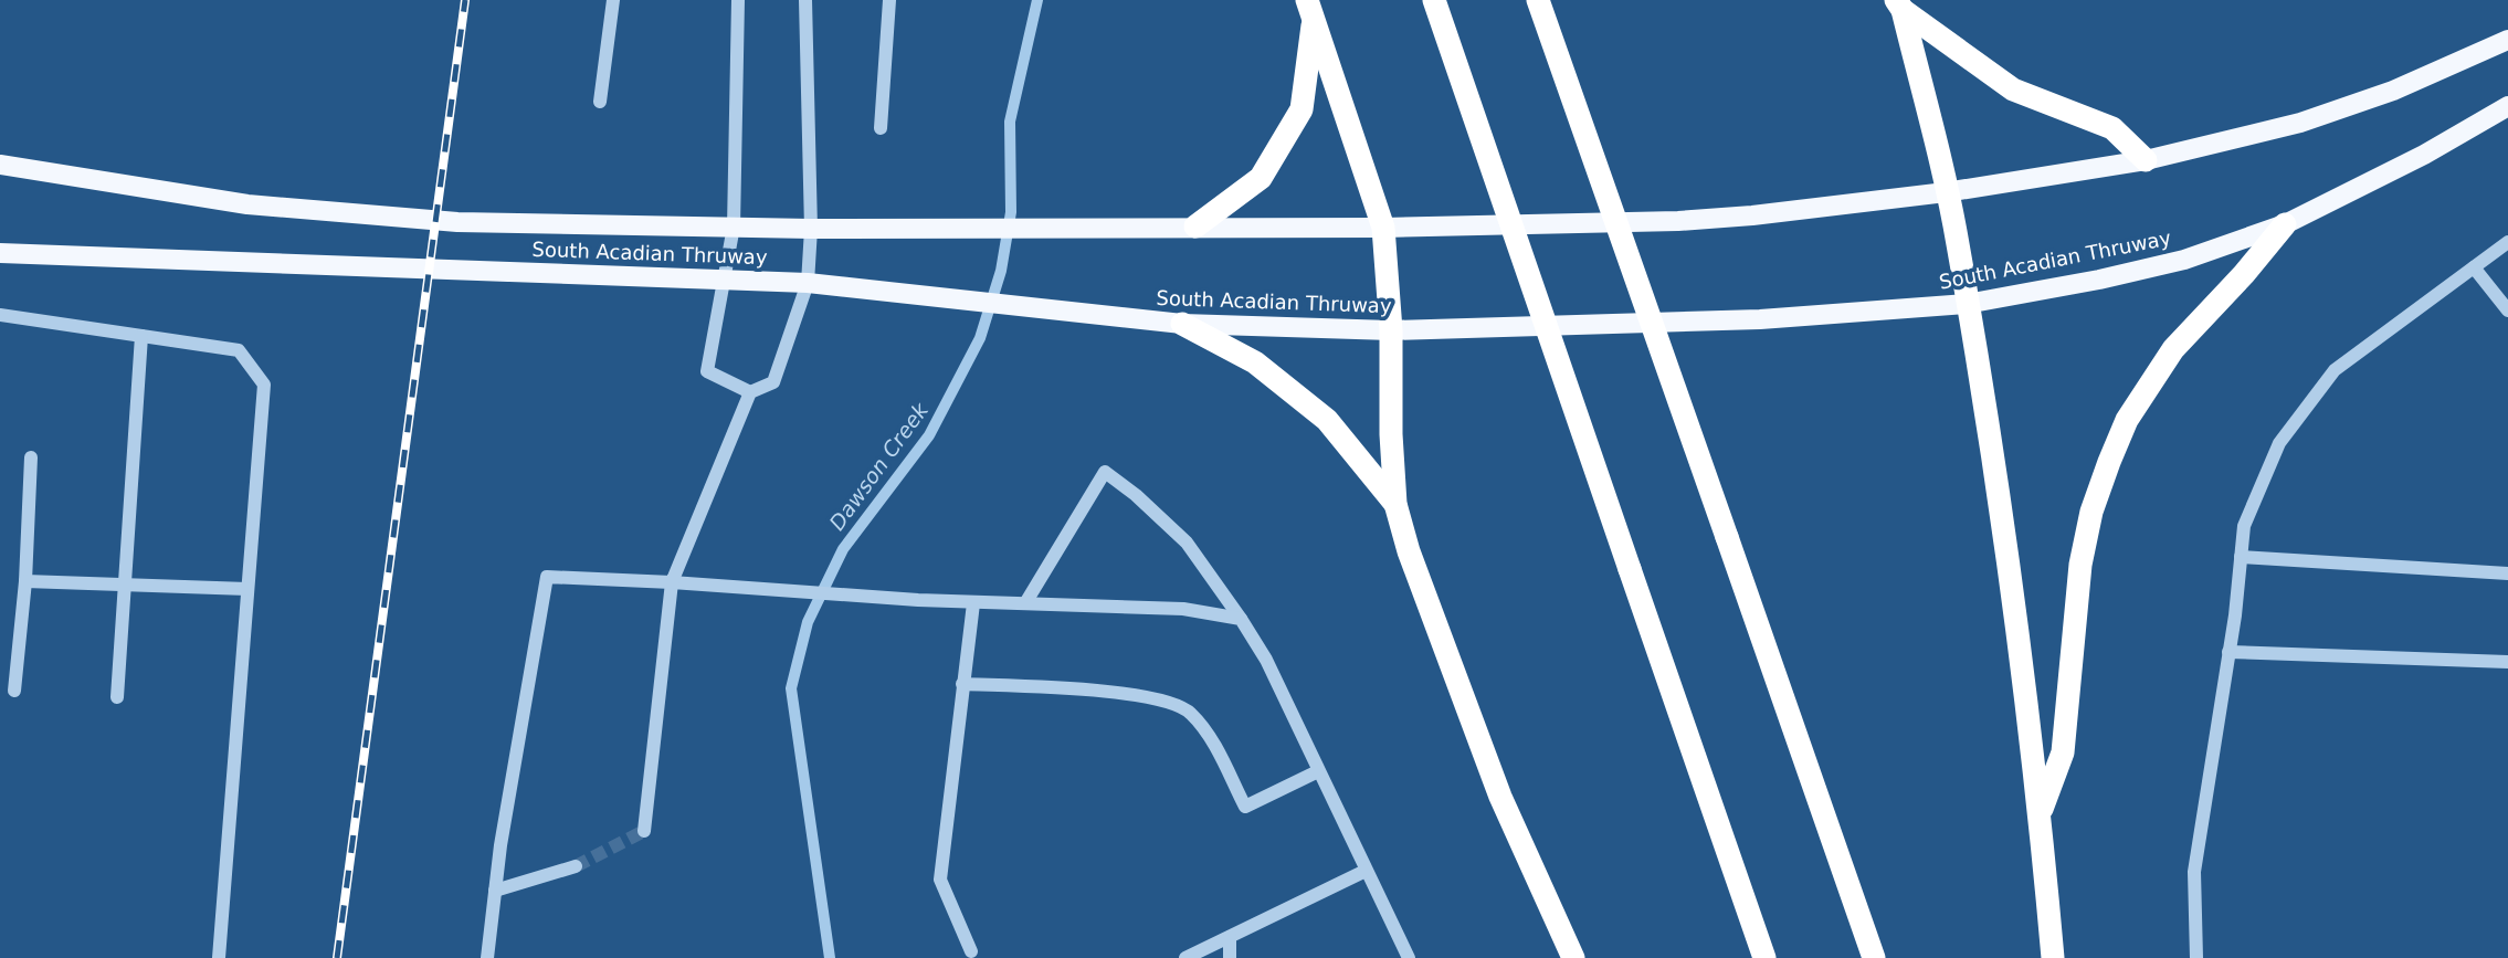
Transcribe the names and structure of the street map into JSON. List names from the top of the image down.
{
  "streets": {
    "main road": ["South Acadian Thruway"]
  },
  "water": ["Dawson Creek"]
}
